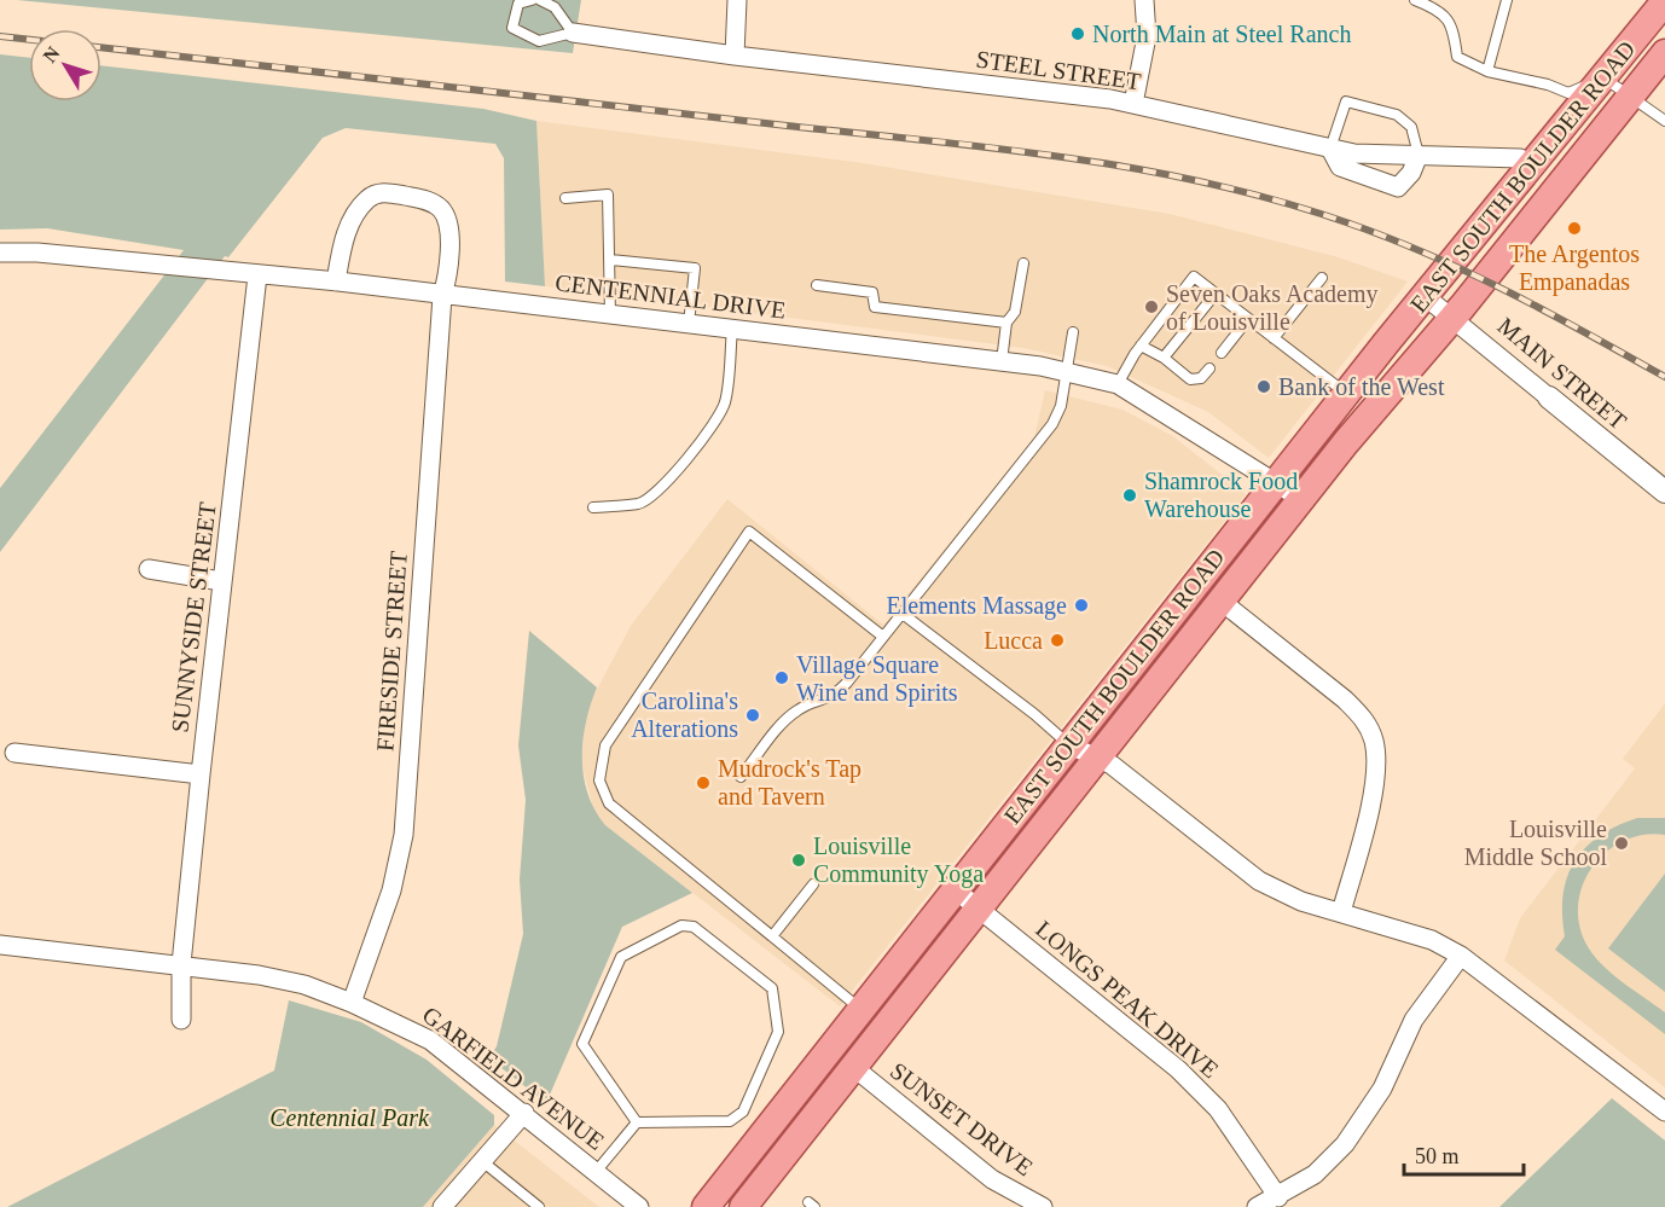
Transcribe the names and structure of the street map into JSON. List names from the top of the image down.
{
  "streets": {
    "main road": ["EAST SOUTH BOULDER ROAD"],
    "street": [
      "STEEL STREET",
      "CENTENNIAL DRIVE",
      "MAIN STREET",
      "SUNNYSIDE STREET",
      "FIRESIDE STREET",
      "LONGS PEAK DRIVE",
      "GARFIELD AVENUE",
      "SUNSET DRIVE"
    ]
  },
  "crossings": [
    ["STEEL STREET", "EAST SOUTH BOULDER ROAD"],
    ["EAST SOUTH BOULDER ROAD", "CENTENNIAL DRIVE"],
    ["EAST SOUTH BOULDER ROAD", "MAIN STREET"],
    ["EAST SOUTH BOULDER ROAD", "LONGS PEAK DRIVE"],
    ["EAST SOUTH BOULDER ROAD", "SUNSET DRIVE"],
    ["CENTENNIAL DRIVE", "SUNNYSIDE STREET"],
    ["CENTENNIAL DRIVE", "FIRESIDE STREET"],
    ["SUNNYSIDE STREET", "GARFIELD AVENUE"],
    ["FIRESIDE STREET", "GARFIELD AVENUE"]
  ],
  "parks": ["Centennial Park"],
  "places": [
    "North Main at Steel Ranch",
    "The Argentos Empanadas",
    "Seven Oaks Academy of Louisville",
    "Bank of the West",
    "Shamrock Food Warehouse",
    "Elements Massage",
    "Lucca",
    "Village Square Wine and Spirits",
    "Carolina's Alterations",
    "Mudrock's Tap and Tavern",
    "Louisville Middle School",
    "Louisville Community Yoga"
  ],
  "scale_bar": "50 m",
  "north": "top left"
}
